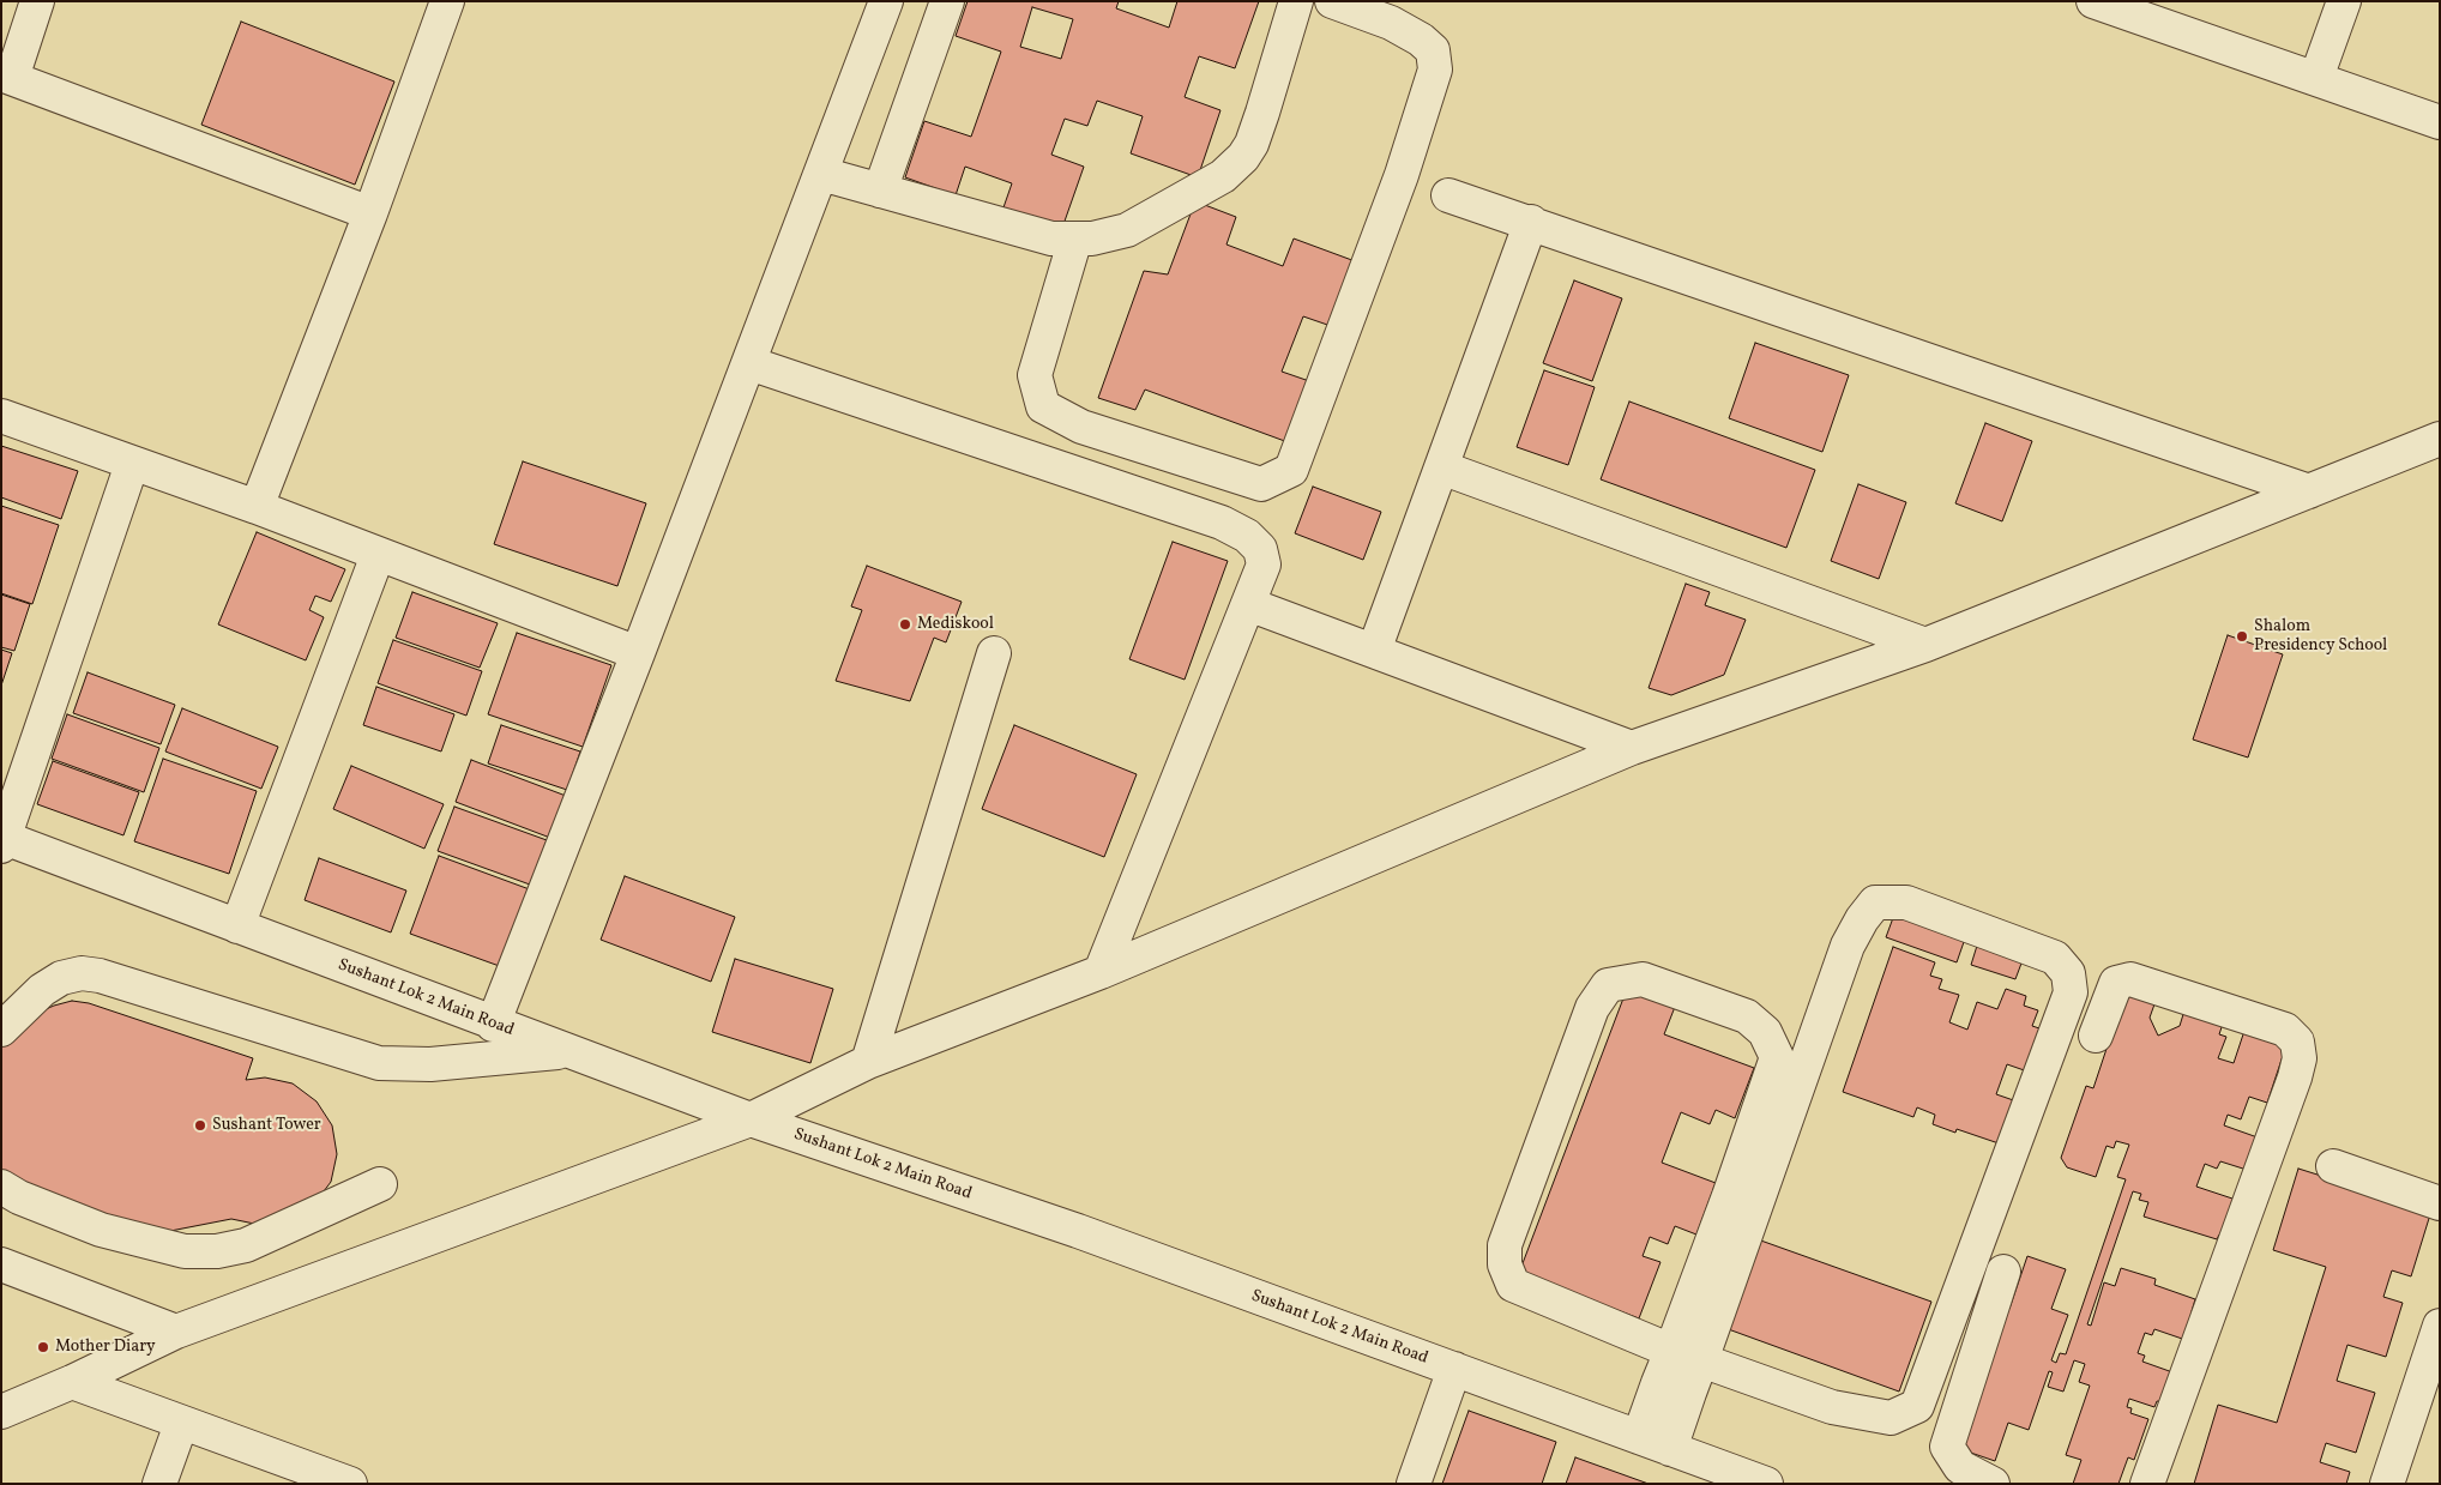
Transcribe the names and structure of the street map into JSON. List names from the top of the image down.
{
  "streets": {
    "street": ["Sushant Lok 2 Main Road"]
  },
  "places": [
    "Mediskool",
    "Shalom Presidency School",
    "Sushant Tower",
    "Mother Diary"
  ]
}
